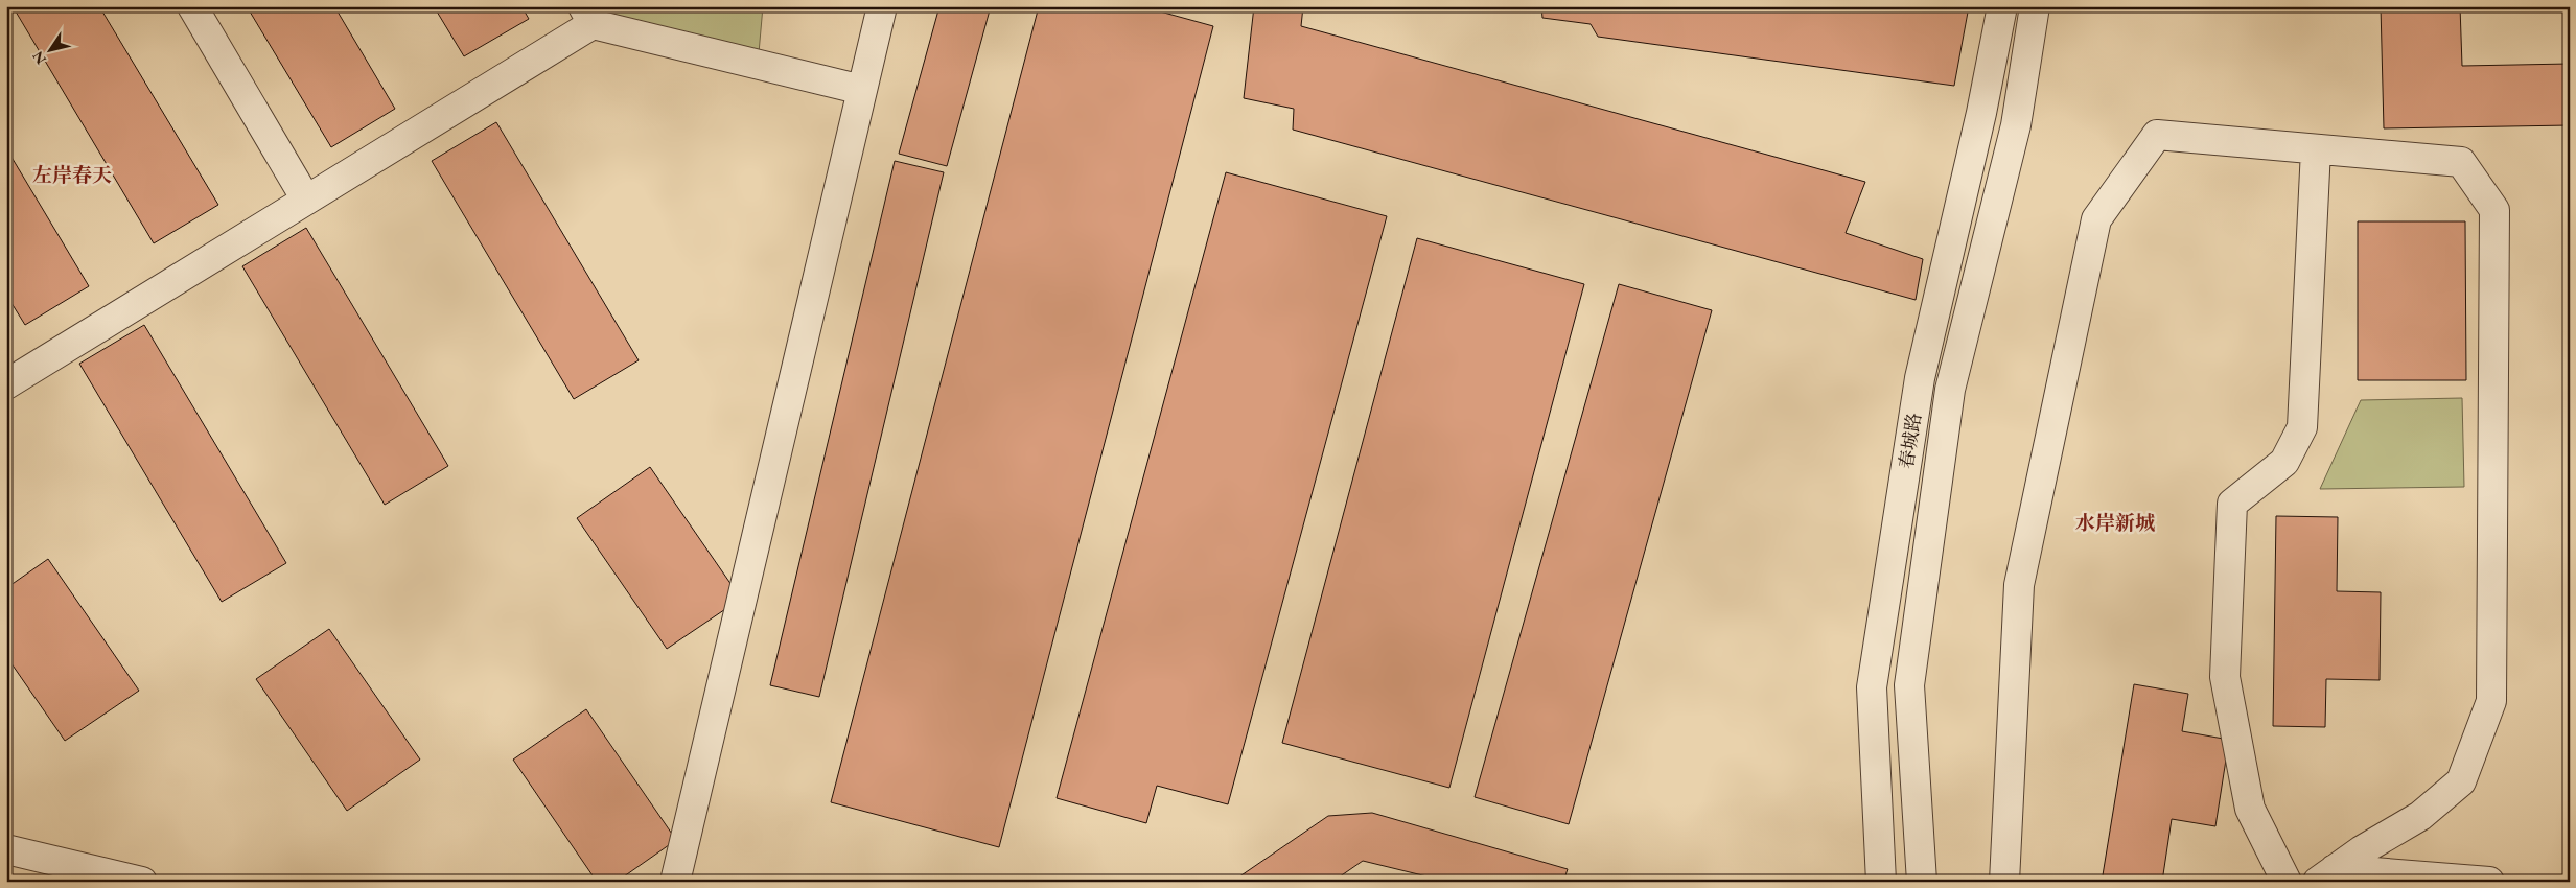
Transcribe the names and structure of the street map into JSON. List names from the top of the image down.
{
  "streets": {
    "street": ["春城路"]
  },
  "districts": ["左岸春天", "水岸新城"],
  "north": "bottom left"
}
